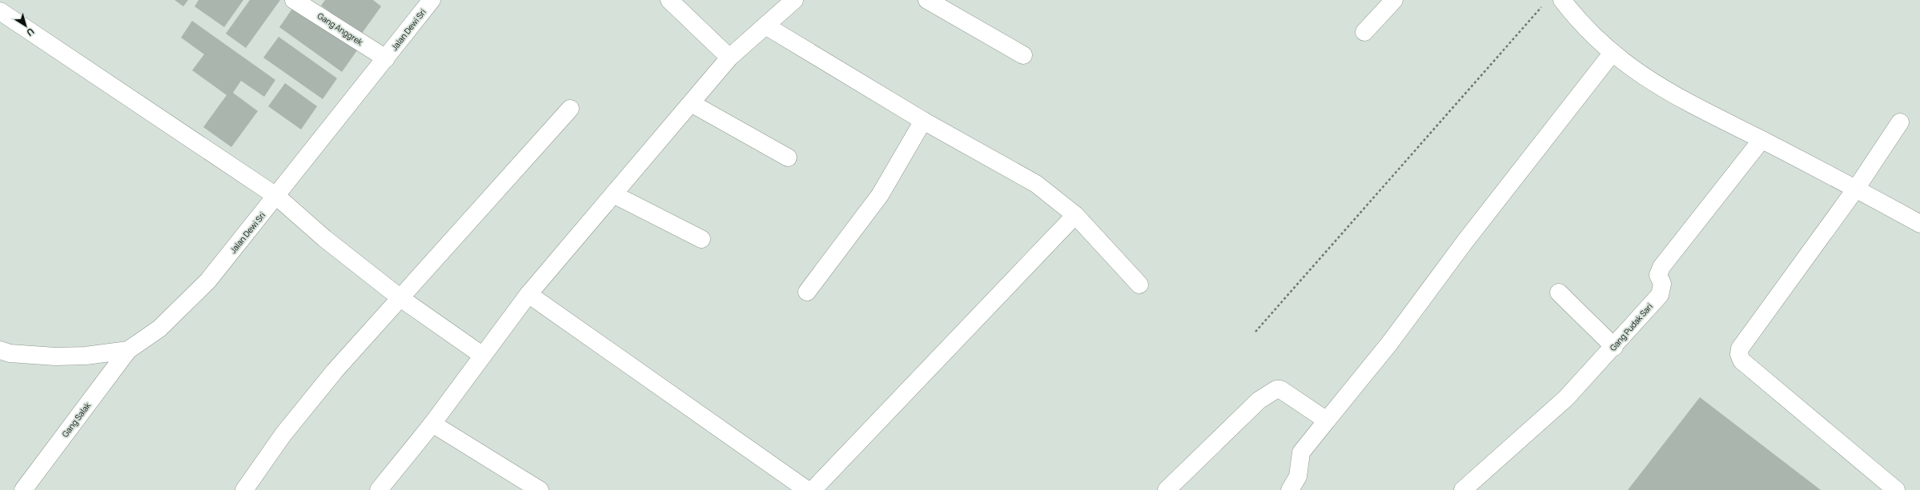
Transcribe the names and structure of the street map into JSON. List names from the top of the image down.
{
  "streets": {
    "street": [
      "Gang Anggrek",
      "Jalan Dewi Sri",
      "Gang Pudak Sari",
      "Gang Salak"
    ]
  },
  "crossings": [
    ["Gang Anggrek", "Jalan Dewi Sri"],
    ["Jalan Dewi Sri", "Gang Salak"]
  ],
  "north": "bottom right"
}
